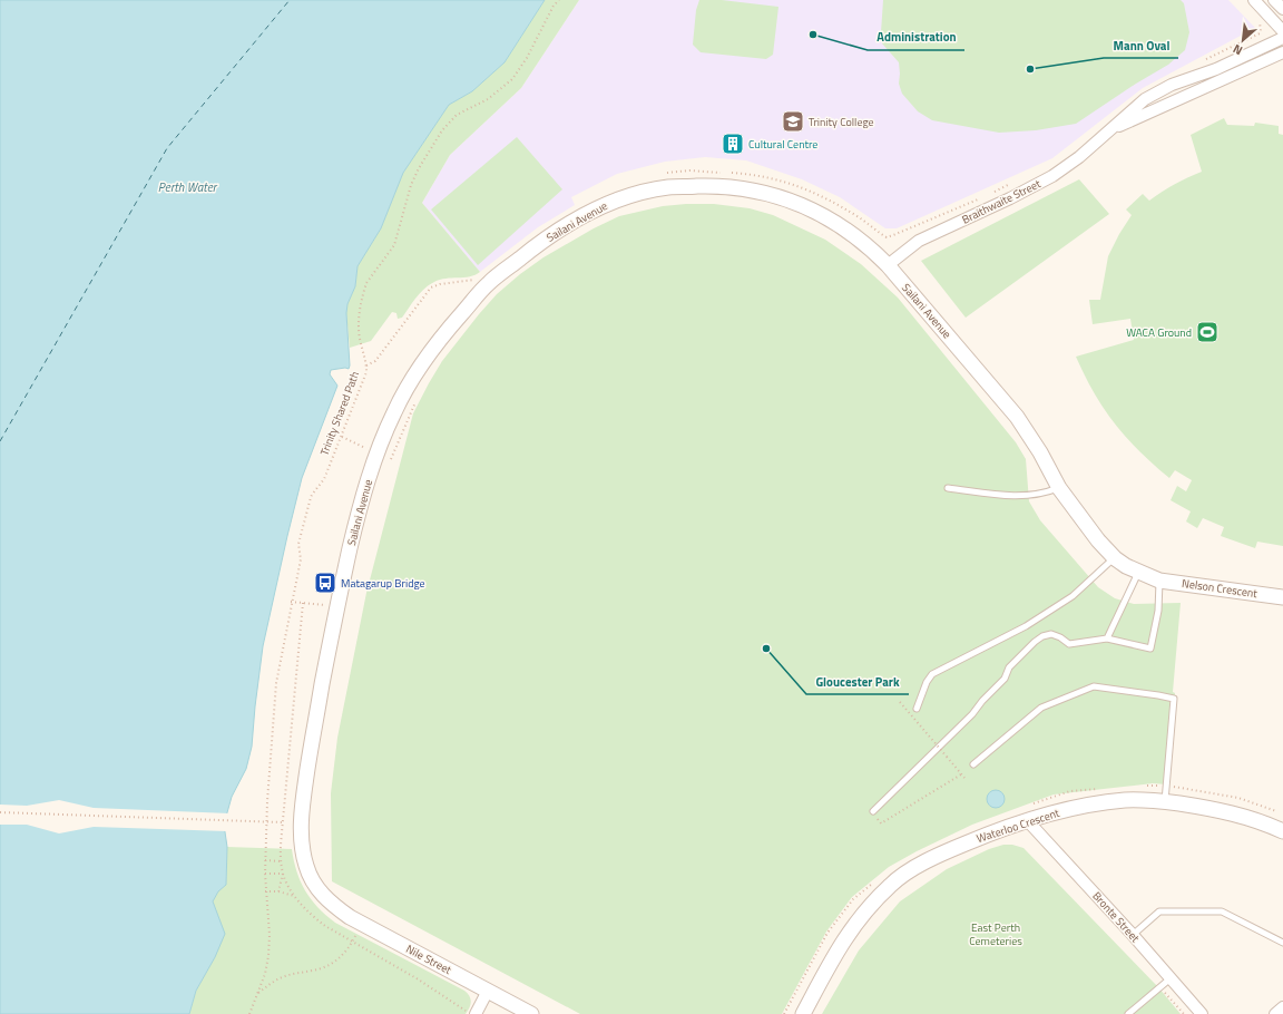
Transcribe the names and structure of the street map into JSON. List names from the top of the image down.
{
  "streets": {
    "street": [
      "Braithwaite Street",
      "Sailani Avenue",
      "Nelson Crescent",
      "Waterloo Crescent",
      "Bronte Street",
      "Nile Street"
    ],
    "path": ["Trinity Shared Path"]
  },
  "crossings": [
    ["Braithwaite Street", "Sailani Avenue"],
    ["Sailani Avenue", "Nelson Crescent"],
    ["Sailani Avenue", "Nile Street"],
    ["Waterloo Crescent", "Bronte Street"]
  ],
  "water": ["Perth Water"],
  "parks": ["East Perth Cemeteries"],
  "places": {
    "other": ["Administration", "Mann Oval", "Gloucester Park"],
    "school or university": ["Trinity College"],
    "building": ["Cultural Centre"],
    "sports": ["WACA Ground"],
    "bus stop": ["Matagarup Bridge"]
  },
  "north": "bottom left"
}
